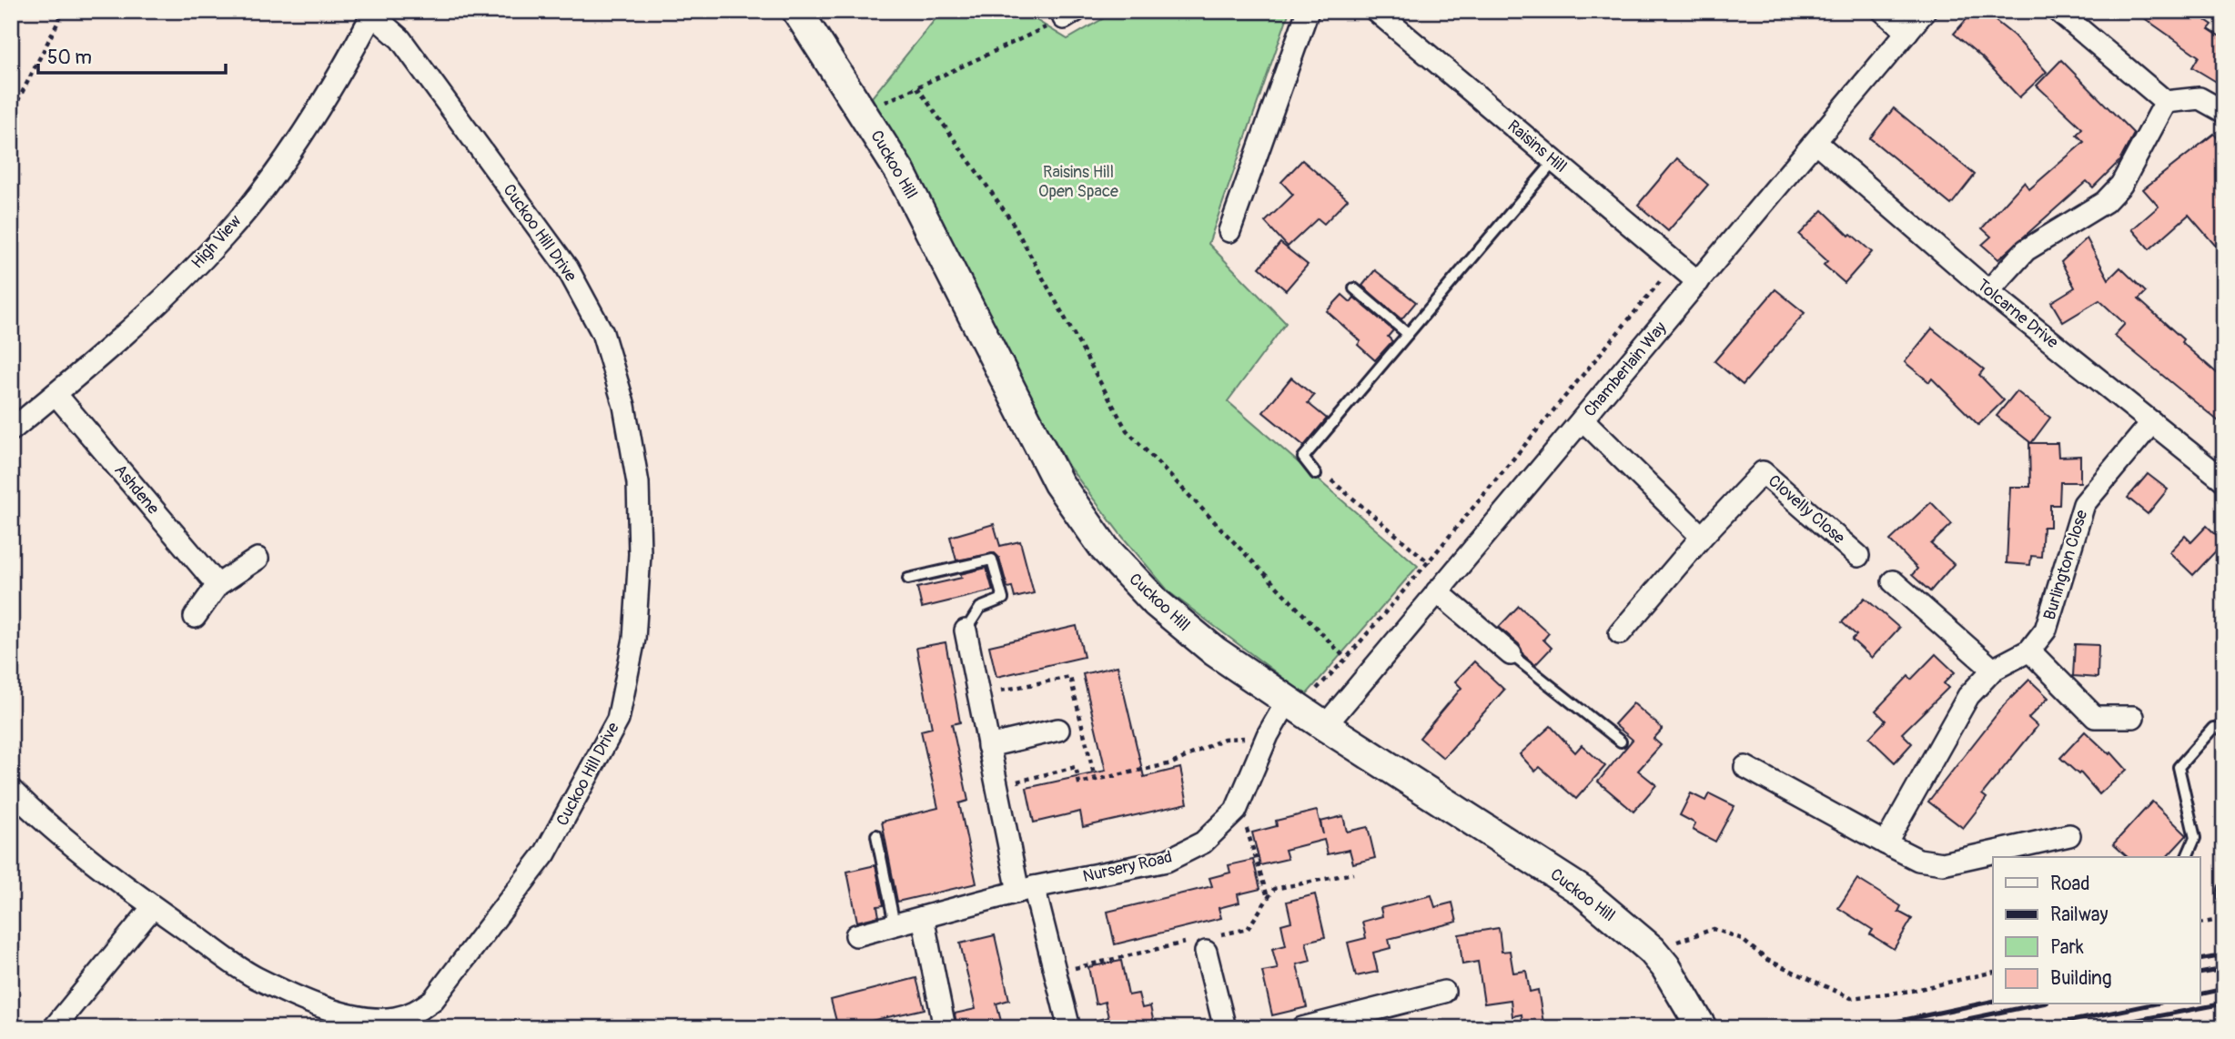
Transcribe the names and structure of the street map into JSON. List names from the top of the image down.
{
  "streets": {
    "main road": ["Cuckoo Hill"],
    "street": [
      "Raisins Hill",
      "Cuckoo Hill Drive",
      "High View",
      "Tolcarne Drive",
      "Chamberlain Way",
      "Ashdene",
      "Clovelly Close",
      "Burlington Close",
      "Nursery Road"
    ]
  },
  "crossings": [
    ["Raisins Hill", "Chamberlain Way"],
    ["Cuckoo Hill", "Chamberlain Way"],
    ["Cuckoo Hill", "Nursery Road"],
    ["Cuckoo Hill Drive", "High View"],
    ["High View", "Ashdene"],
    ["Tolcarne Drive", "Chamberlain Way"],
    ["Tolcarne Drive", "Burlington Close"]
  ],
  "parks": ["Raisins Hill Open Space"],
  "legend": [
    "Road",
    "Railway",
    "Park",
    "Building"
  ],
  "scale_bar": "50 m"
}
